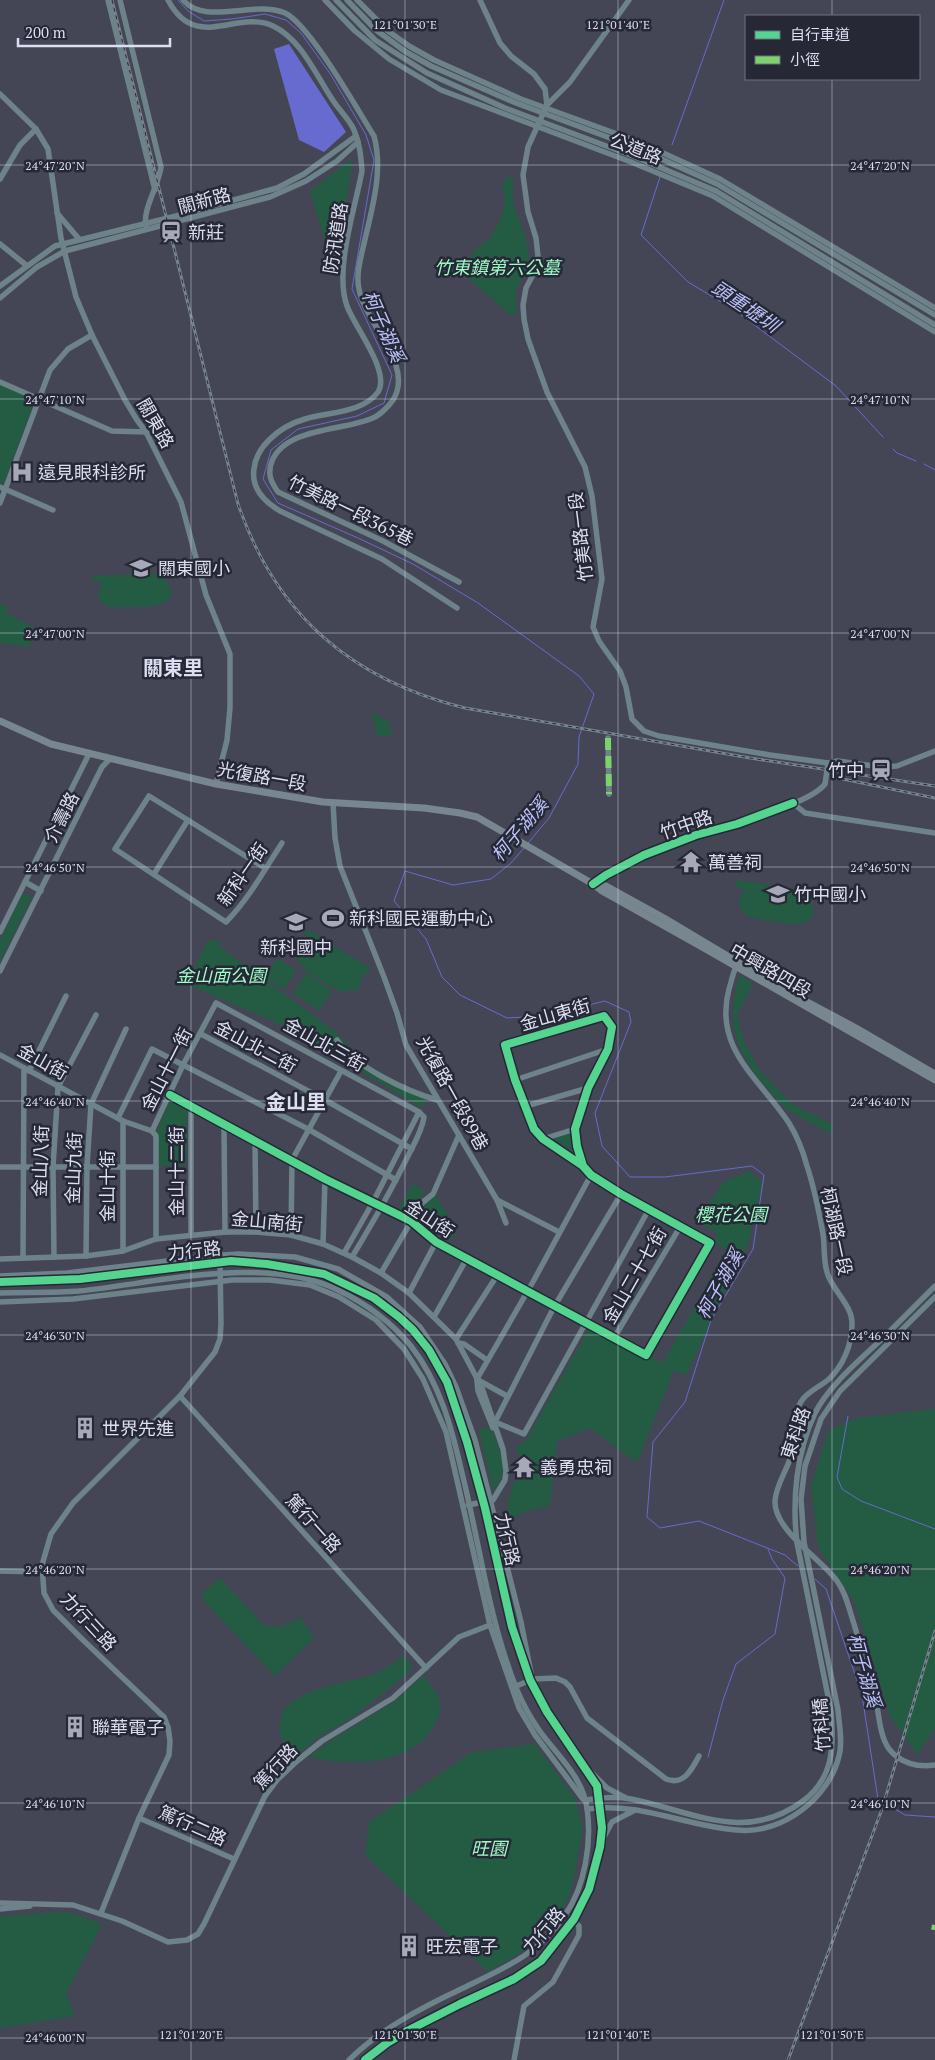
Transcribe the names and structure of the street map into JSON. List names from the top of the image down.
{
  "streets": {
    "main road": ["光復路一段", "中興路四段"],
    "street": [
      "公道路",
      "關新路",
      "防汛道路",
      "關東路",
      "竹美路一段365巷",
      "竹美路一段",
      "介壽路",
      "竹中路",
      "新科一街",
      "金山東街",
      "金山北三街",
      "金山北二街",
      "金山街",
      "金山十一街",
      "光復路一段89巷",
      "金山八街",
      "金山九街",
      "金山十二街",
      "金山十街",
      "金山南街",
      "柯湖路一段",
      "力行路",
      "金山二十七街",
      "東科路",
      "篤行一路",
      "力行三路",
      "竹科橋",
      "篤行路",
      "篤行二路"
    ]
  },
  "crossings": [
    ["公道路", "竹美路一段"],
    ["關新路", "防汛道路"],
    ["關新路", "關東路"],
    ["關東路", "光復路一段"],
    ["竹美路一段", "竹中路"],
    ["光復路一段", "介壽路"],
    ["光復路一段", "中興路四段"],
    ["光復路一段", "光復路一段89巷"],
    ["竹中路", "中興路四段"],
    ["中興路四段", "柯湖路一段"],
    ["金山東街", "金山街"],
    ["金山東街", "金山二十七街"],
    ["金山北三街", "金山十一街"],
    ["金山北二街", "金山十一街"],
    ["金山街", "金山十一街"],
    ["金山街", "金山八街"],
    ["金山街", "金山九街"],
    ["金山街", "金山十二街"],
    ["金山街", "金山十街"],
    ["金山街", "金山二十七街"],
    ["金山十一街", "金山十街"],
    ["金山十一街", "金山南街"],
    ["金山八街", "金山南街"],
    ["金山九街", "金山南街"],
    ["金山十二街", "金山南街"],
    ["金山十街", "金山南街"],
    ["金山南街", "力行路"],
    ["力行路", "力行三路"],
    ["力行路", "篤行路"],
    ["東科路", "竹科橋"],
    ["篤行一路", "力行三路"],
    ["篤行一路", "篤行路"],
    ["力行三路", "篤行路"],
    ["力行三路", "篤行二路"],
    ["篤行路", "篤行二路"]
  ],
  "districts": ["關東里", "金山里"],
  "water": ["頭重壢圳", "柯子湖溪"],
  "parks": [
    "竹東鎮第六公墓",
    "金山面公園",
    "櫻花公園",
    "旺園"
  ],
  "places": {
    "station": ["新莊", "竹中"],
    "hospital": ["遠見眼科診所"],
    "school or university": ["關東國小", "竹中國小", "新科國中"],
    "temple": ["萬善祠", "義勇忠祠"],
    "sports": ["新科國民運動中心"],
    "building": ["世界先進", "聯華電子", "旺宏電子"]
  },
  "legend": ["自行車道", "小徑"],
  "scale_bar": "200 m",
  "coordinates": [
    "121°01'30\"E",
    "121°01'40\"E",
    "24°47'20\"N",
    "24°47'10\"N",
    "24°47'00\"N",
    "24°46'50\"N",
    "24°46'40\"N",
    "24°46'30\"N",
    "24°46'20\"N",
    "24°46'10\"N",
    "121°01'20\"E",
    "121°01'50\"E",
    "24°46'00\"N"
  ]
}
